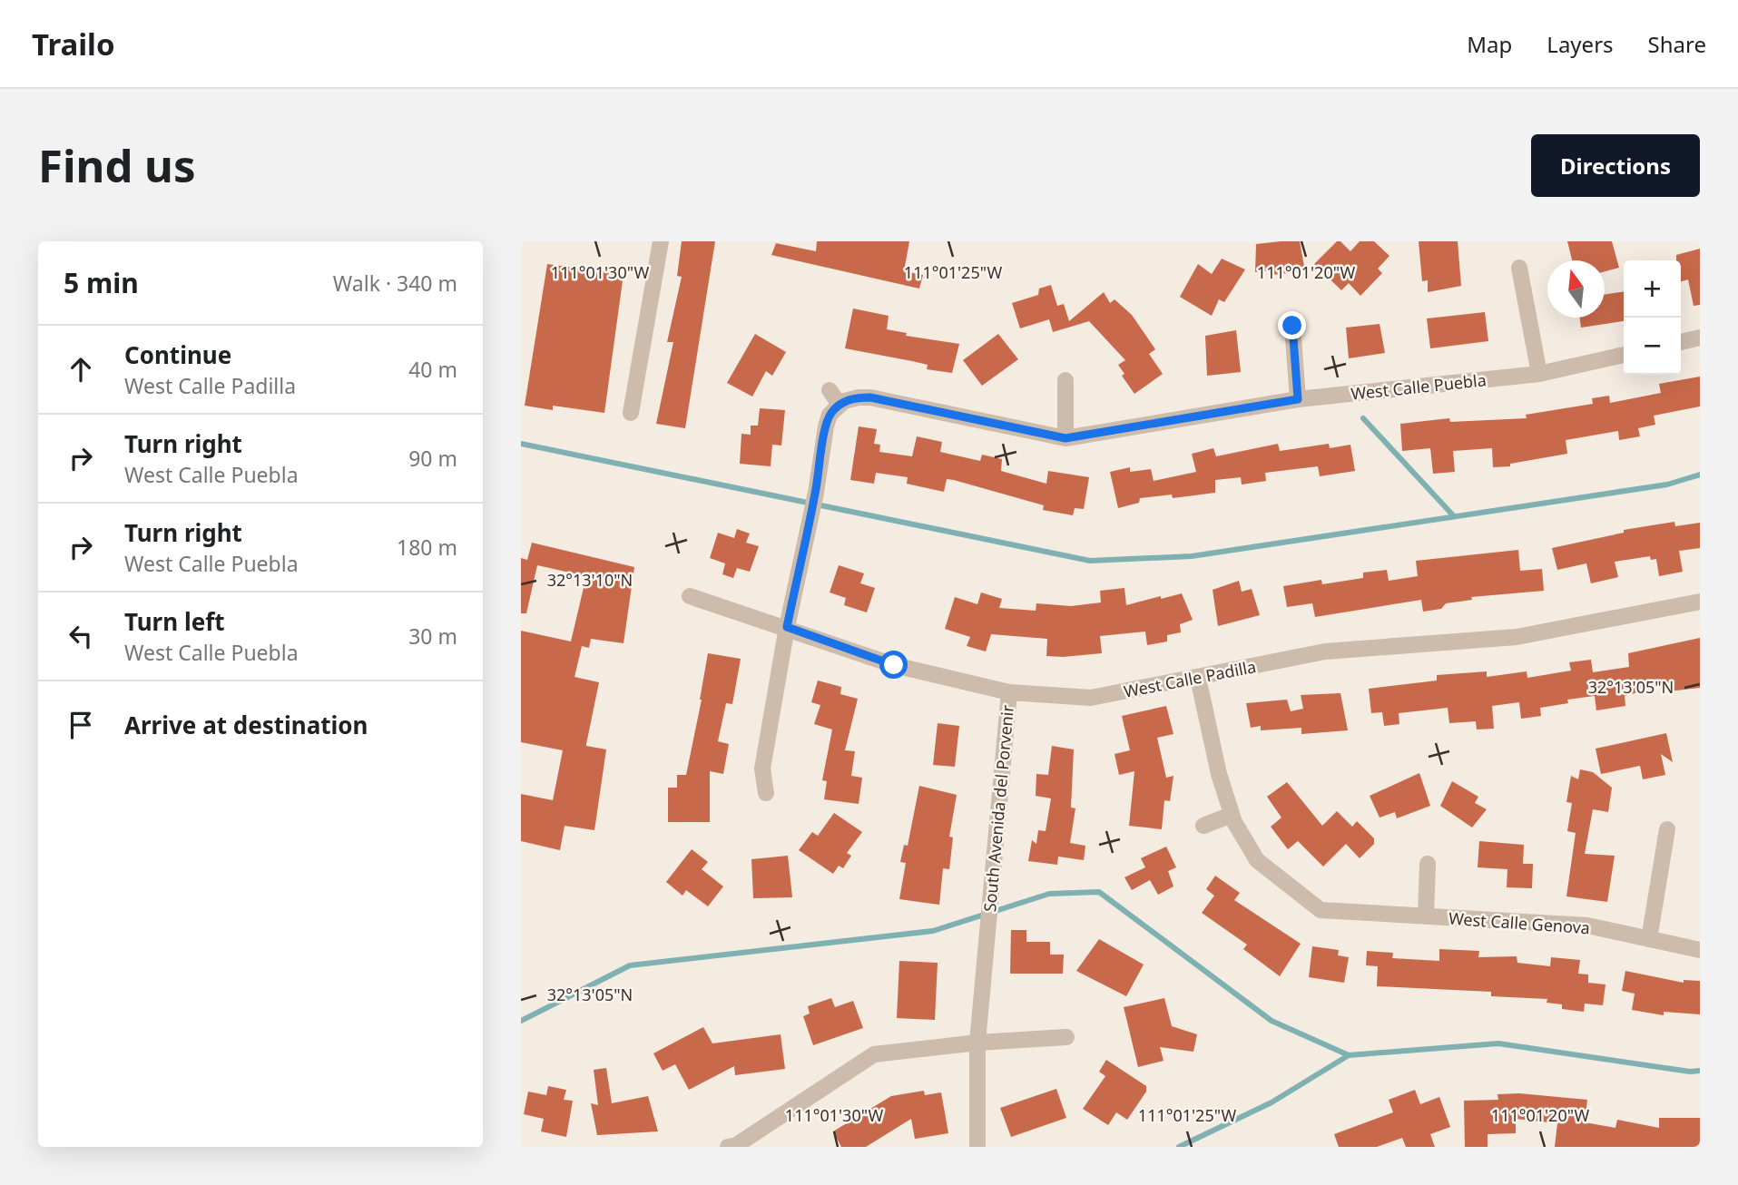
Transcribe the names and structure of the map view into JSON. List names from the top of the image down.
{
  "streets": {
    "street": [
      "West Calle Puebla",
      "West Calle Padilla",
      "South Avenida del Porvenir",
      "West Calle Genova"
    ]
  },
  "crossings": [
    ["West Calle Padilla", "South Avenida del Porvenir"],
    ["West Calle Padilla", "West Calle Genova"]
  ],
  "north": "top",
  "page": {
    "header": "Trailo",
    "nav": ["Map", "Layers", "Share"],
    "buttons": "Directions",
    "title": "Find us",
    "heading": ["5 min", "Walk · 340 m"],
    "map_buttons": ["+", "−"],
    "list": [
      ["Continue", "West Calle Padilla", "40 m"],
      ["Turn right", "West Calle Puebla", "90 m"],
      ["Turn right", "West Calle Puebla", "180 m"],
      ["Turn left", "West Calle Puebla", "30 m"],
      "Arrive at destination"
    ]
  },
  "coordinates": [
    "111°01'30\"W",
    "111°01'25\"W",
    "111°01'20\"W",
    "32°13'10\"N",
    "32°13'05\"N"
  ]
}
